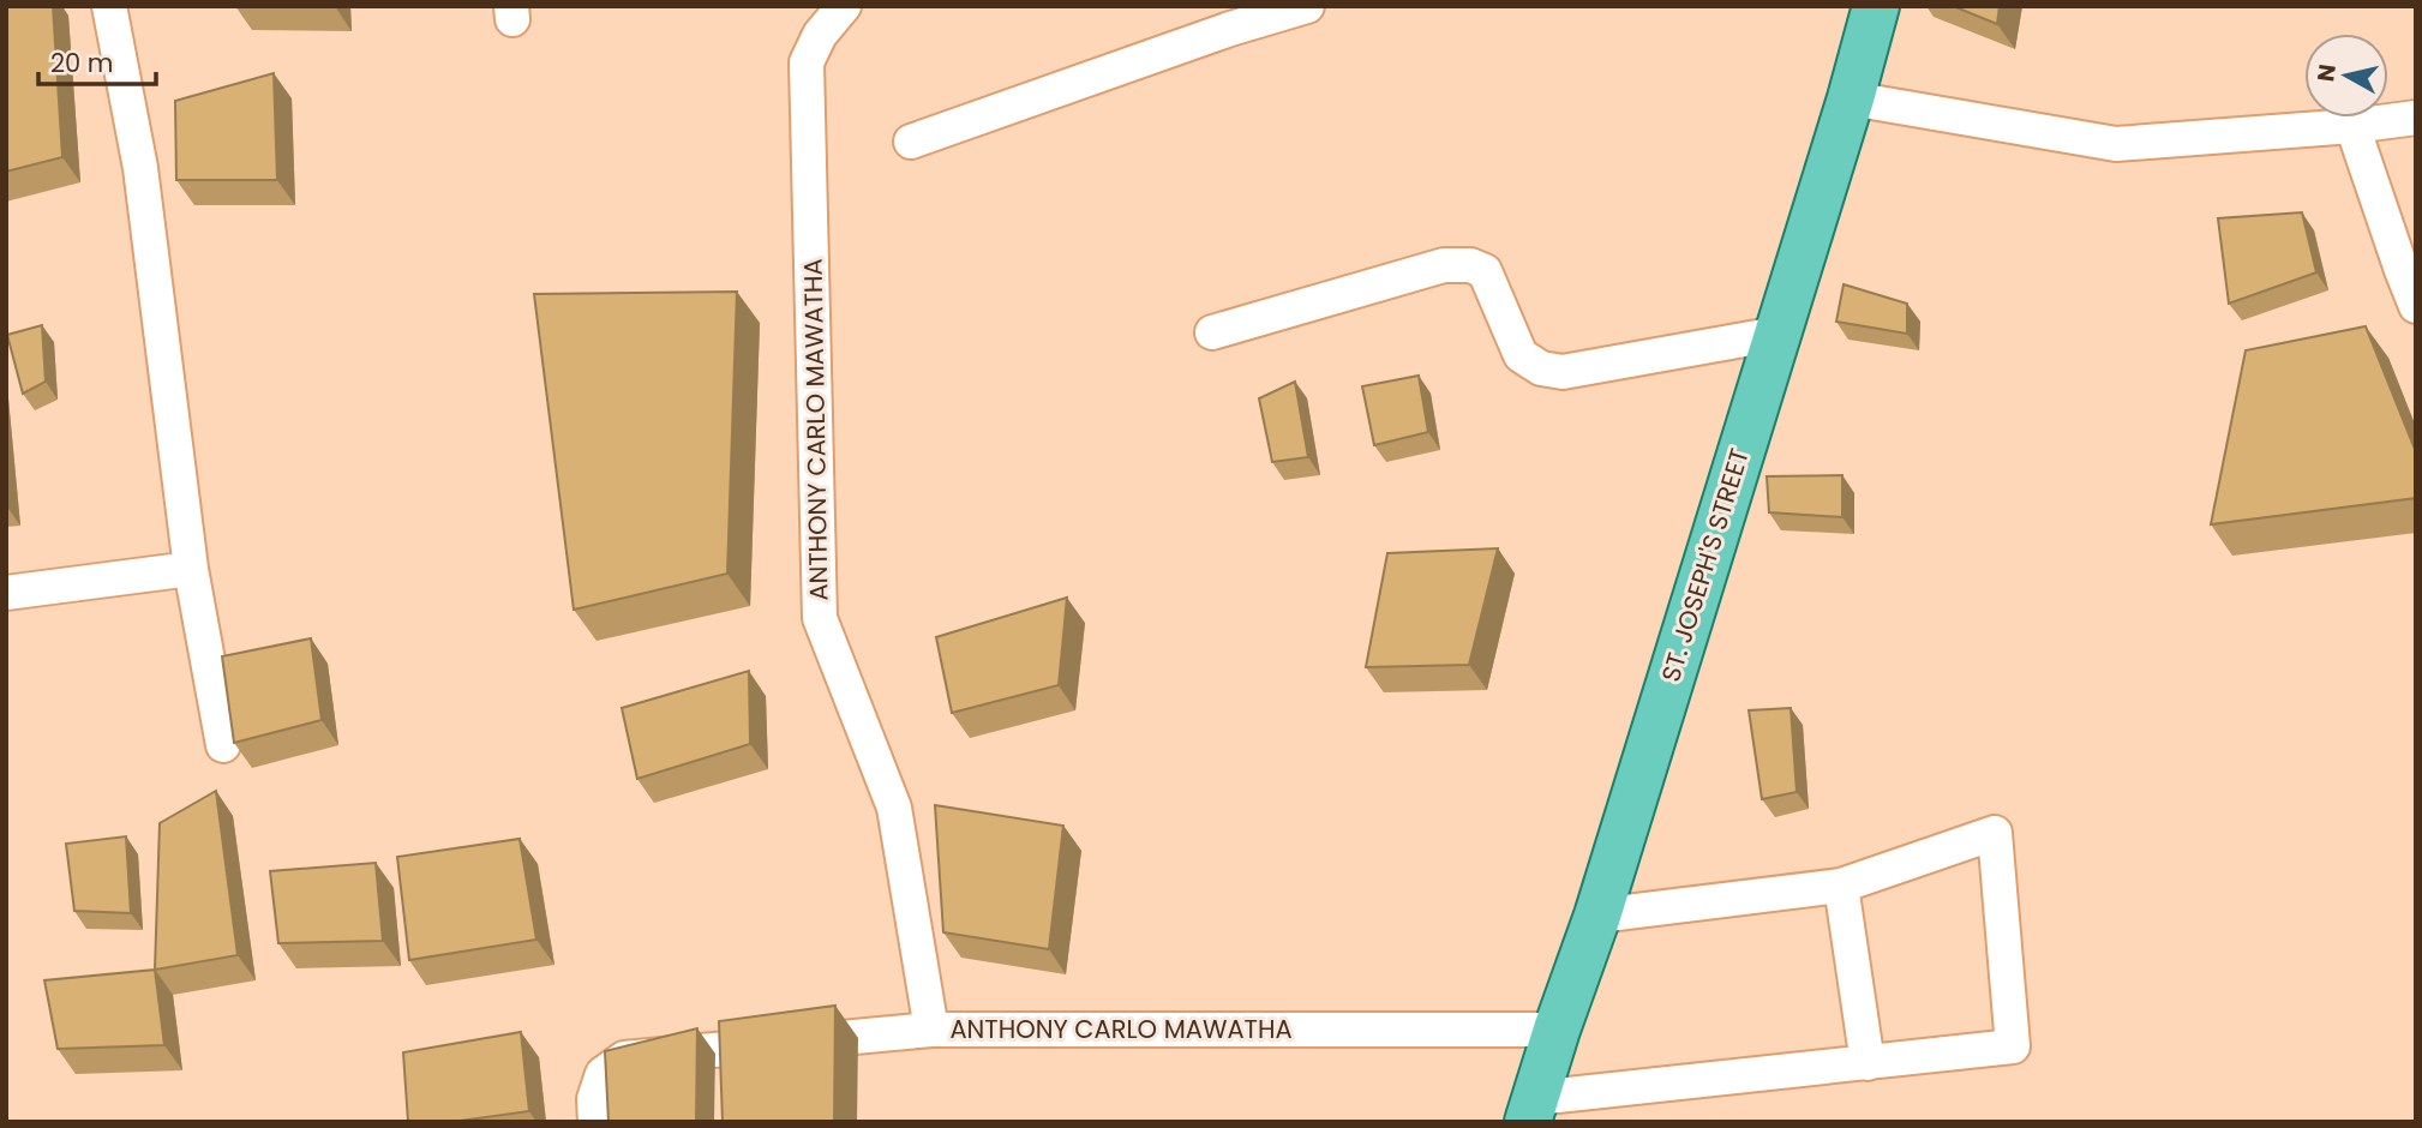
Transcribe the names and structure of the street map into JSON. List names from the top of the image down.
{
  "streets": {
    "main road": ["ST. JOSEPH'S STREET"],
    "street": ["ANTHONY CARLO MAWATHA"]
  },
  "crossings": [
    ["ANTHONY CARLO MAWATHA", "ST. JOSEPH'S STREET"]
  ],
  "scale_bar": "20 m",
  "north": "left"
}
